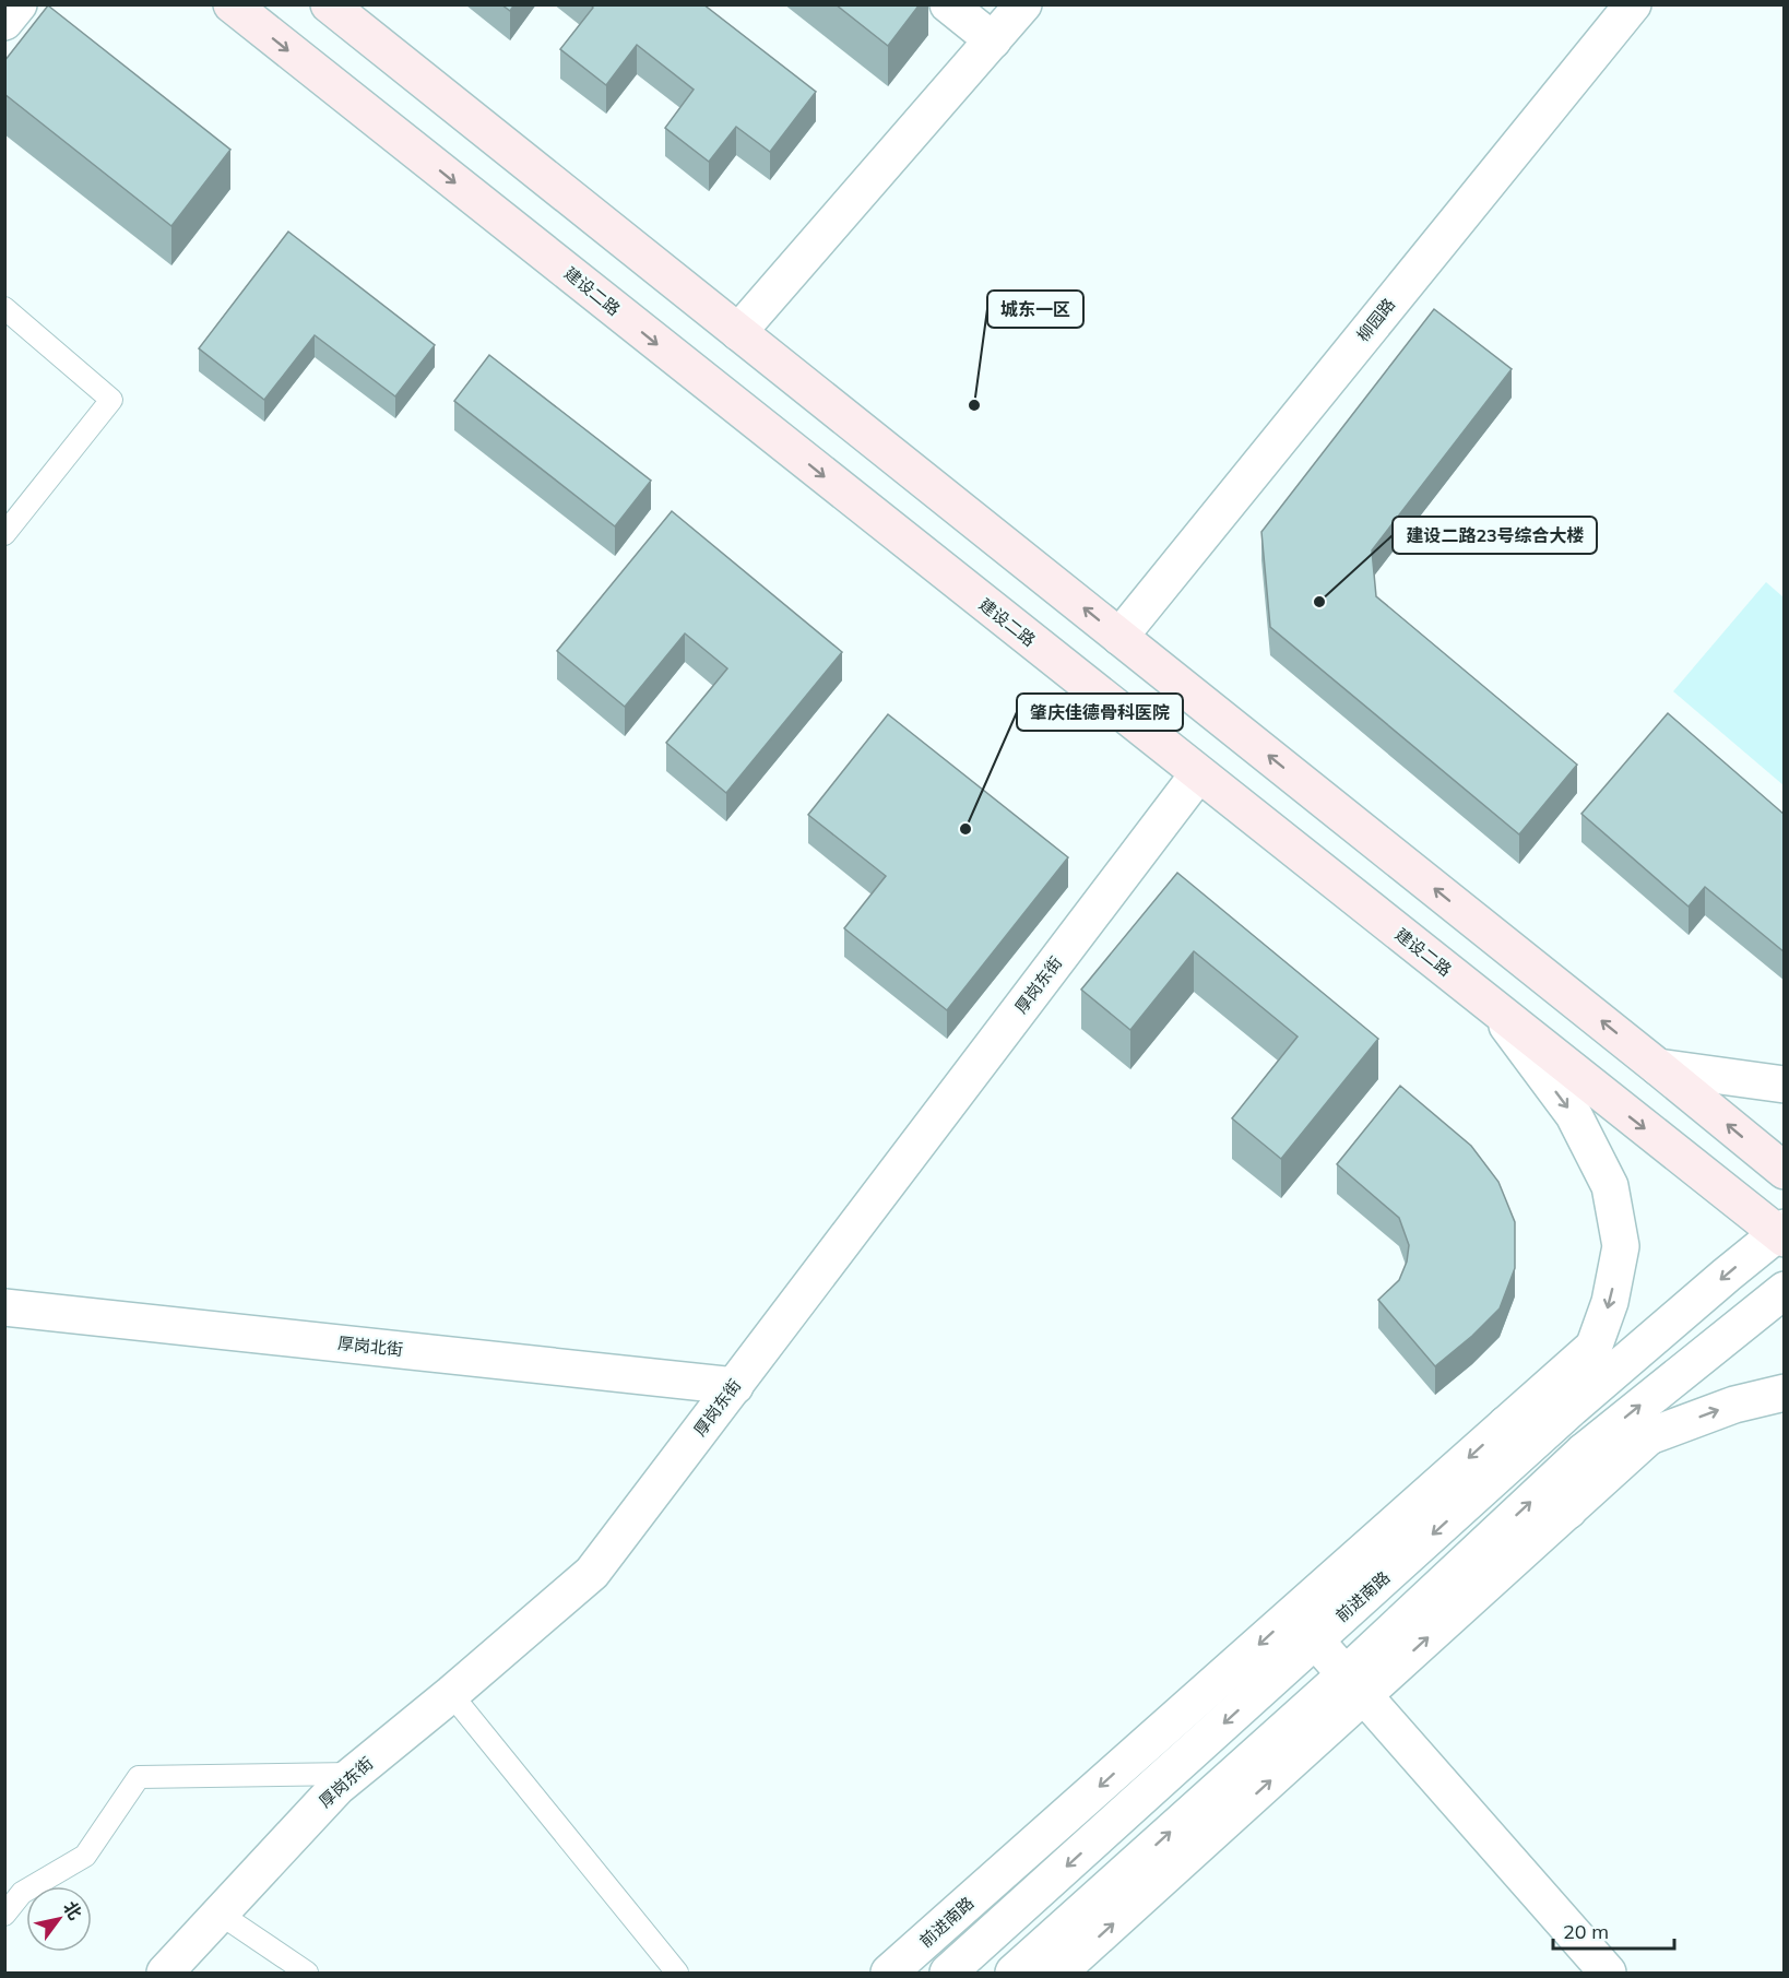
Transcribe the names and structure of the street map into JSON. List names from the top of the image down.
{
  "streets": {
    "main road": ["建设二路"],
    "street": [
      "柳园路",
      "厚岗东街",
      "厚岗北街",
      "前进南路"
    ]
  },
  "crossings": [
    ["建设二路", "厚岗东街"],
    ["建设二路", "前进南路"],
    ["厚岗东街", "厚岗北街"]
  ],
  "places": ["城东一区", "建设二路23号综合大楼", "肇庆佳德骨科医院"],
  "scale_bar": "20 m",
  "north": "top right"
}
